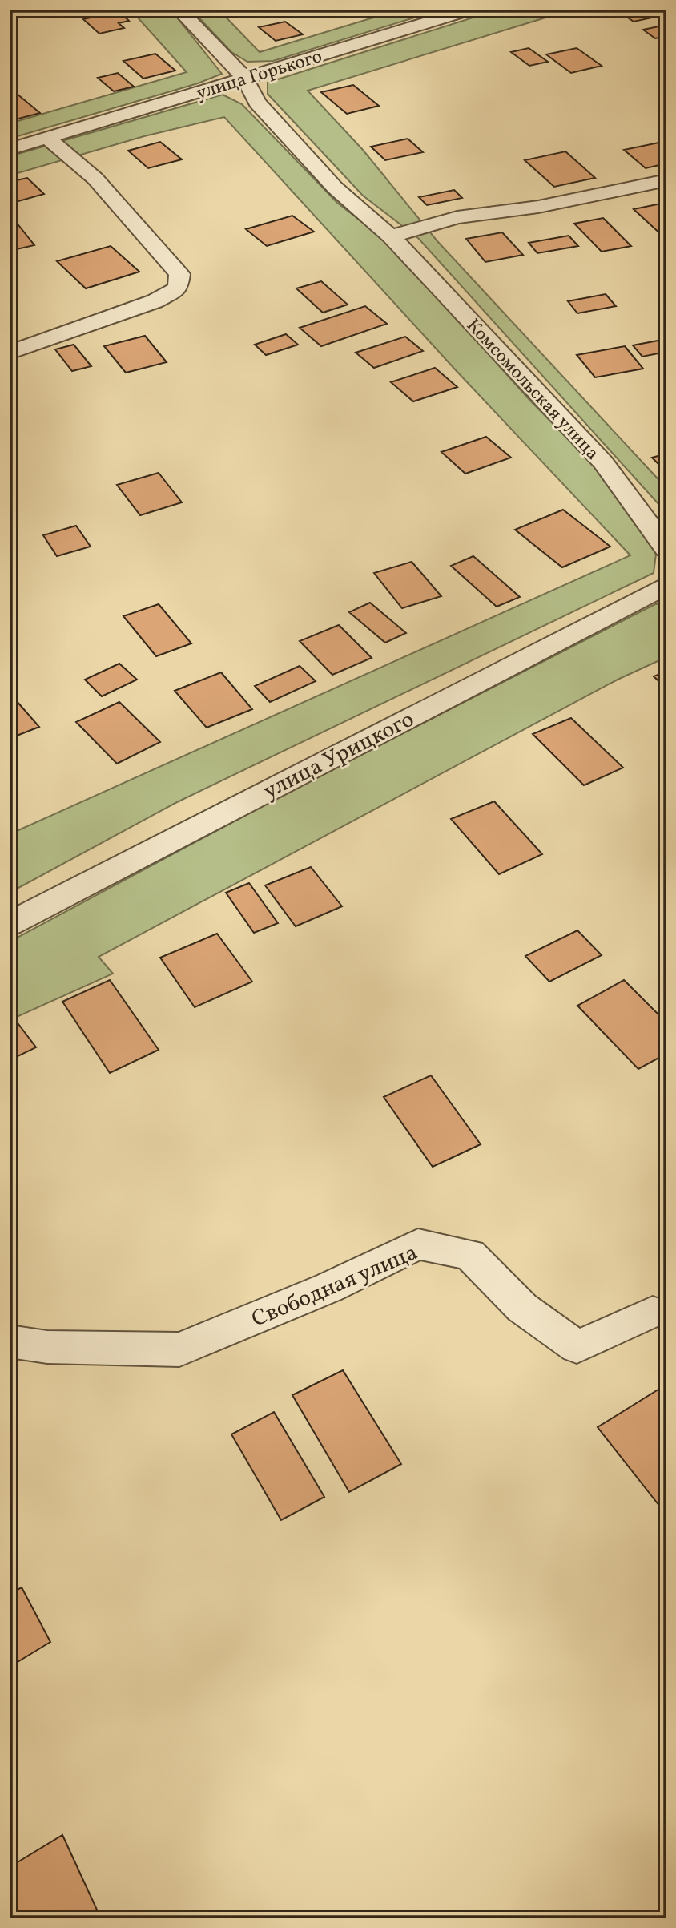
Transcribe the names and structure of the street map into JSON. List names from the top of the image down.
{
  "streets": {
    "street": [
      "улица Горького",
      "Комсомольская улица",
      "улица Урицкого",
      "Свободная улица"
    ]
  },
  "crossings": [
    ["улица Горького", "Комсомольская улица"]
  ]
}
